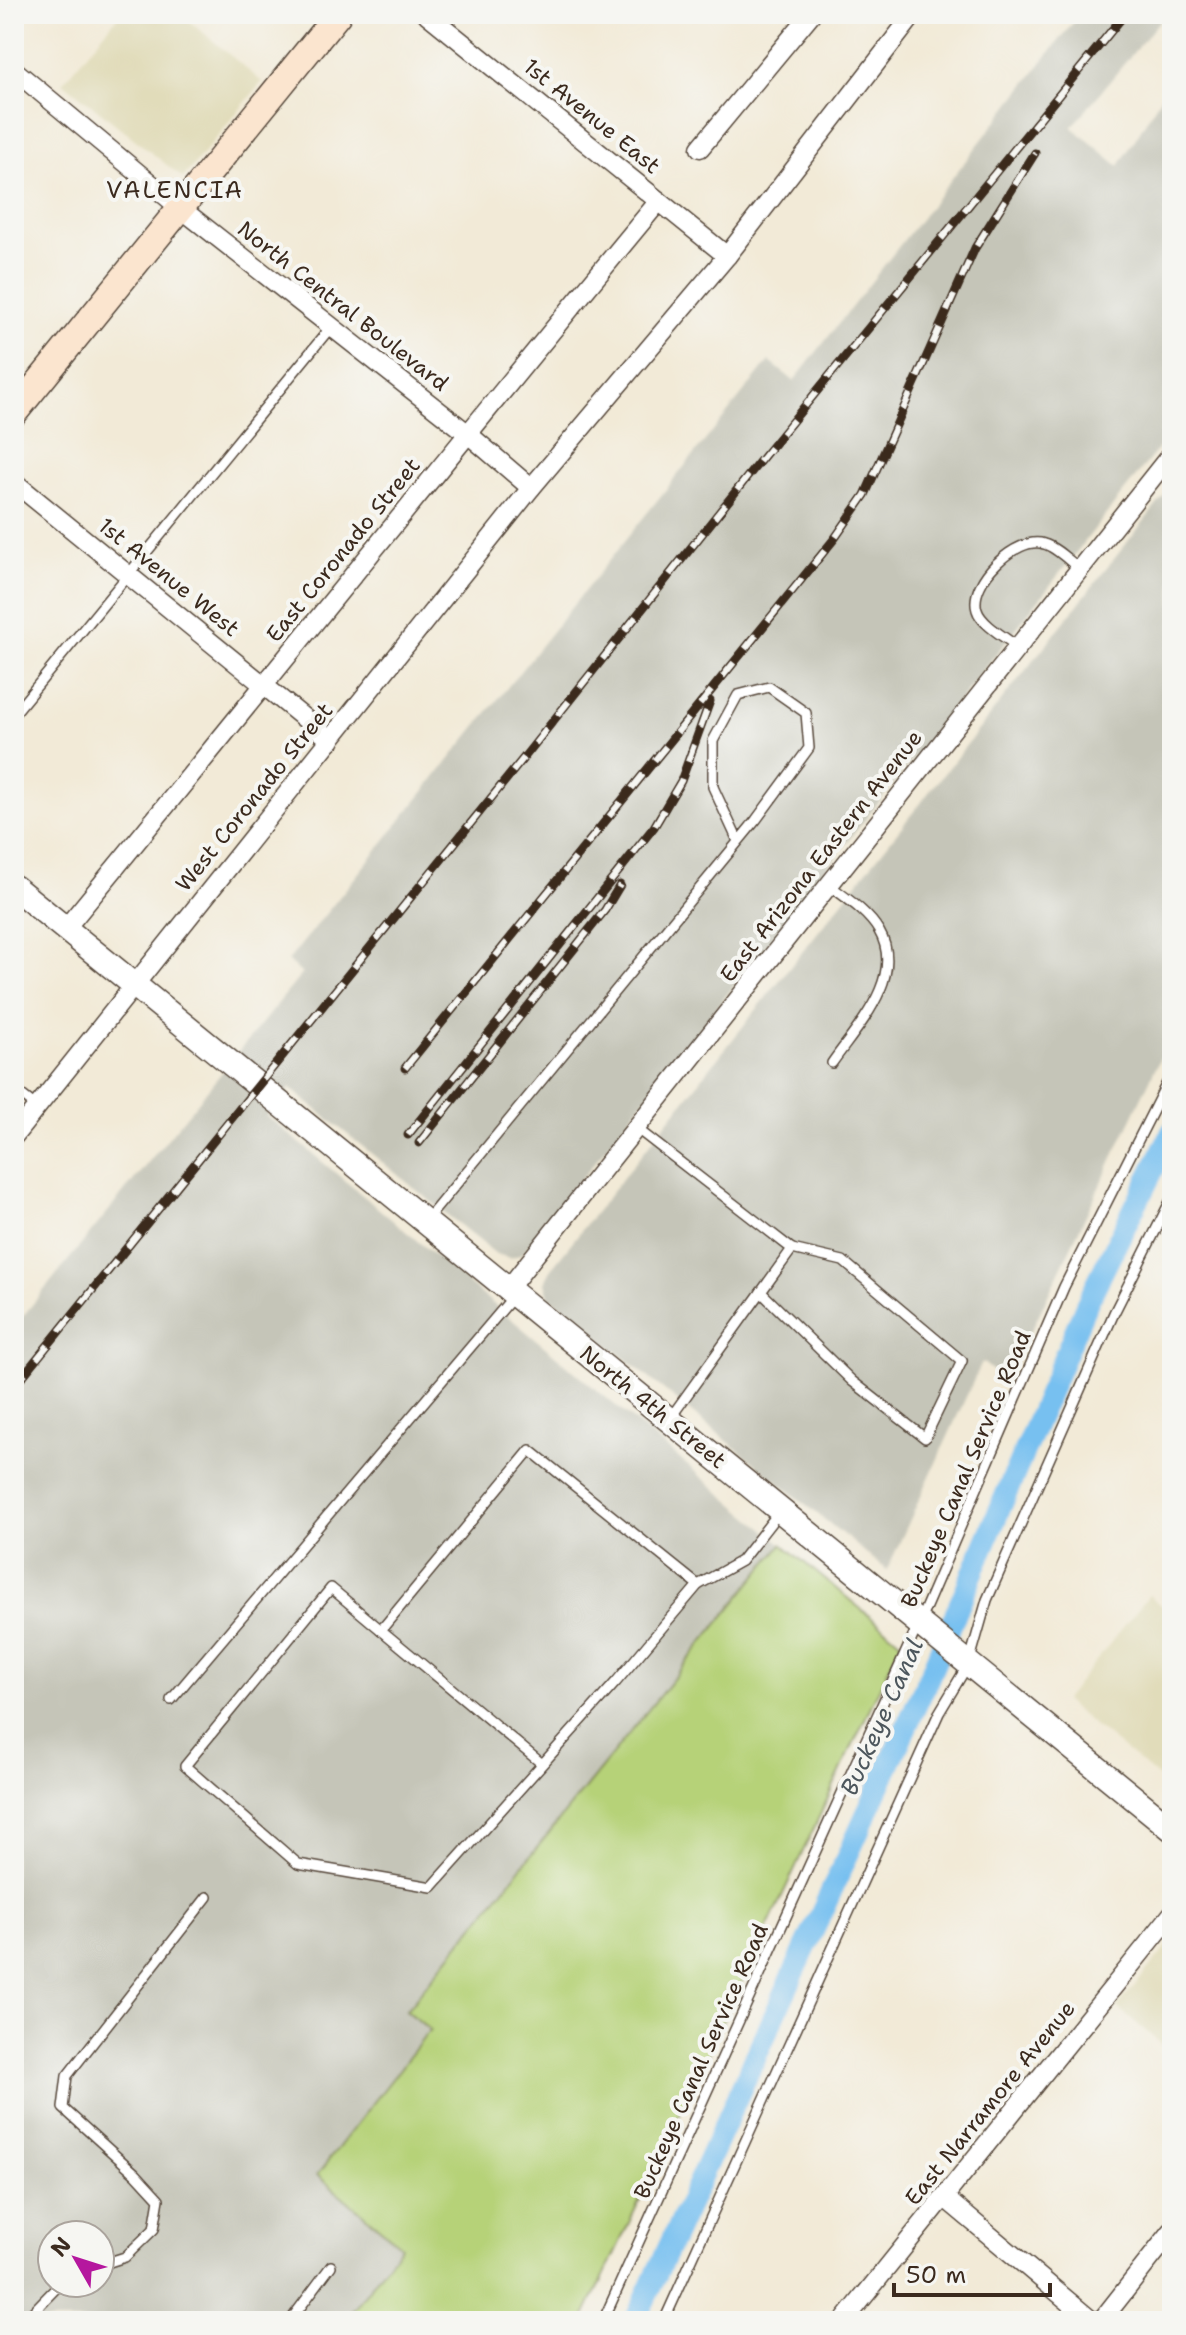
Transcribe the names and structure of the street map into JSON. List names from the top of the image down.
{
  "streets": {
    "street": [
      "1st Avenue East",
      "North Central Boulevard",
      "East Coronado Street",
      "1st Avenue West",
      "West Coronado Street",
      "East Arizona Eastern Avenue",
      "North 4th Street",
      "East Narramore Avenue"
    ],
    "lane": ["Buckeye Canal Service Road"]
  },
  "crossings": [
    ["1st Avenue East", "East Coronado Street"],
    ["North Central Boulevard", "East Coronado Street"],
    ["North Central Boulevard", "West Coronado Street"],
    ["East Coronado Street", "1st Avenue West"],
    ["East Coronado Street", "North 4th Street"],
    ["1st Avenue West", "West Coronado Street"],
    ["West Coronado Street", "North 4th Street"],
    ["East Arizona Eastern Avenue", "North 4th Street"],
    ["North 4th Street", "Buckeye Canal Service Road"]
  ],
  "districts": ["VALENCIA"],
  "water": ["Buckeye Canal"],
  "scale_bar": "50 m",
  "north": "top left"
}
